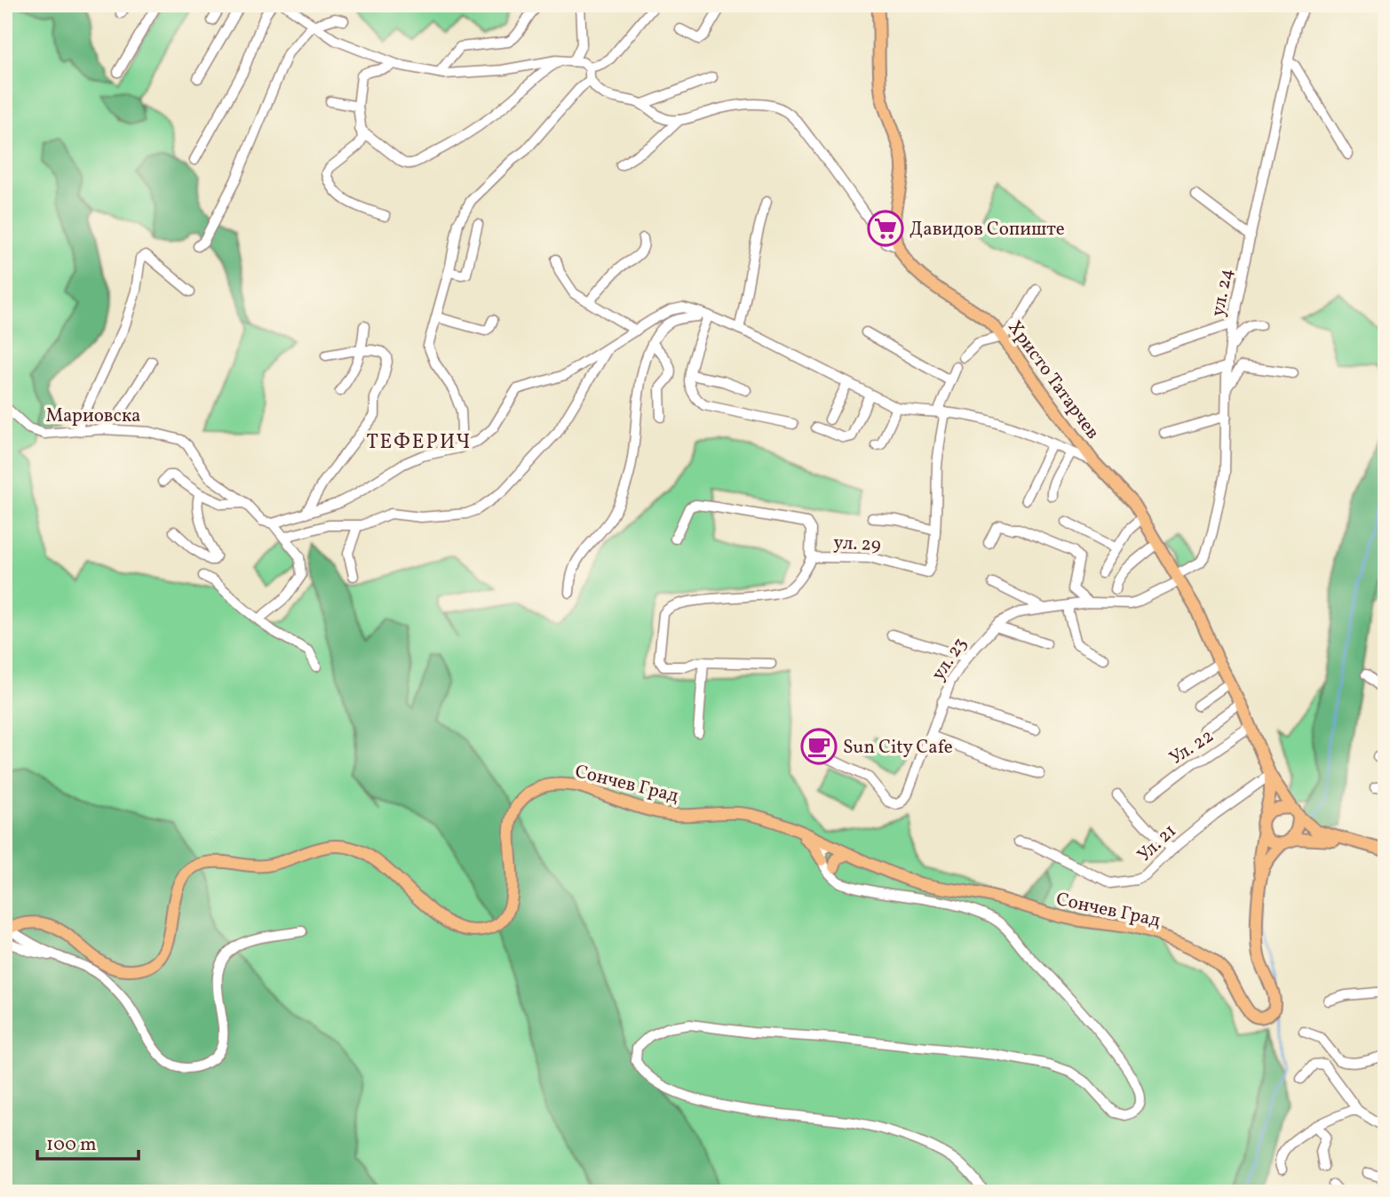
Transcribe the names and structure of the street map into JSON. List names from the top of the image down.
{
  "streets": {
    "main road": ["Христо Татарчев", "Сончев Град"],
    "street": [
      "ул. 24",
      "Мариовска",
      "ул. 29",
      "ул. 23",
      "Ул. 22",
      "Ул. 21"
    ]
  },
  "crossings": [
    ["ул. 24", "Христо Татарчев"],
    ["ул. 24", "ул. 23"],
    ["Христо Татарчев", "ул. 23"],
    ["Христо Татарчев", "Ул. 22"],
    ["Христо Татарчев", "Ул. 21"]
  ],
  "districts": ["ТЕФЕРИЧ"],
  "places": {
    "supermarket": ["Давидов Сопиште"],
    "cafe": ["Sun City Cafe"]
  },
  "scale_bar": "100 m"
}
